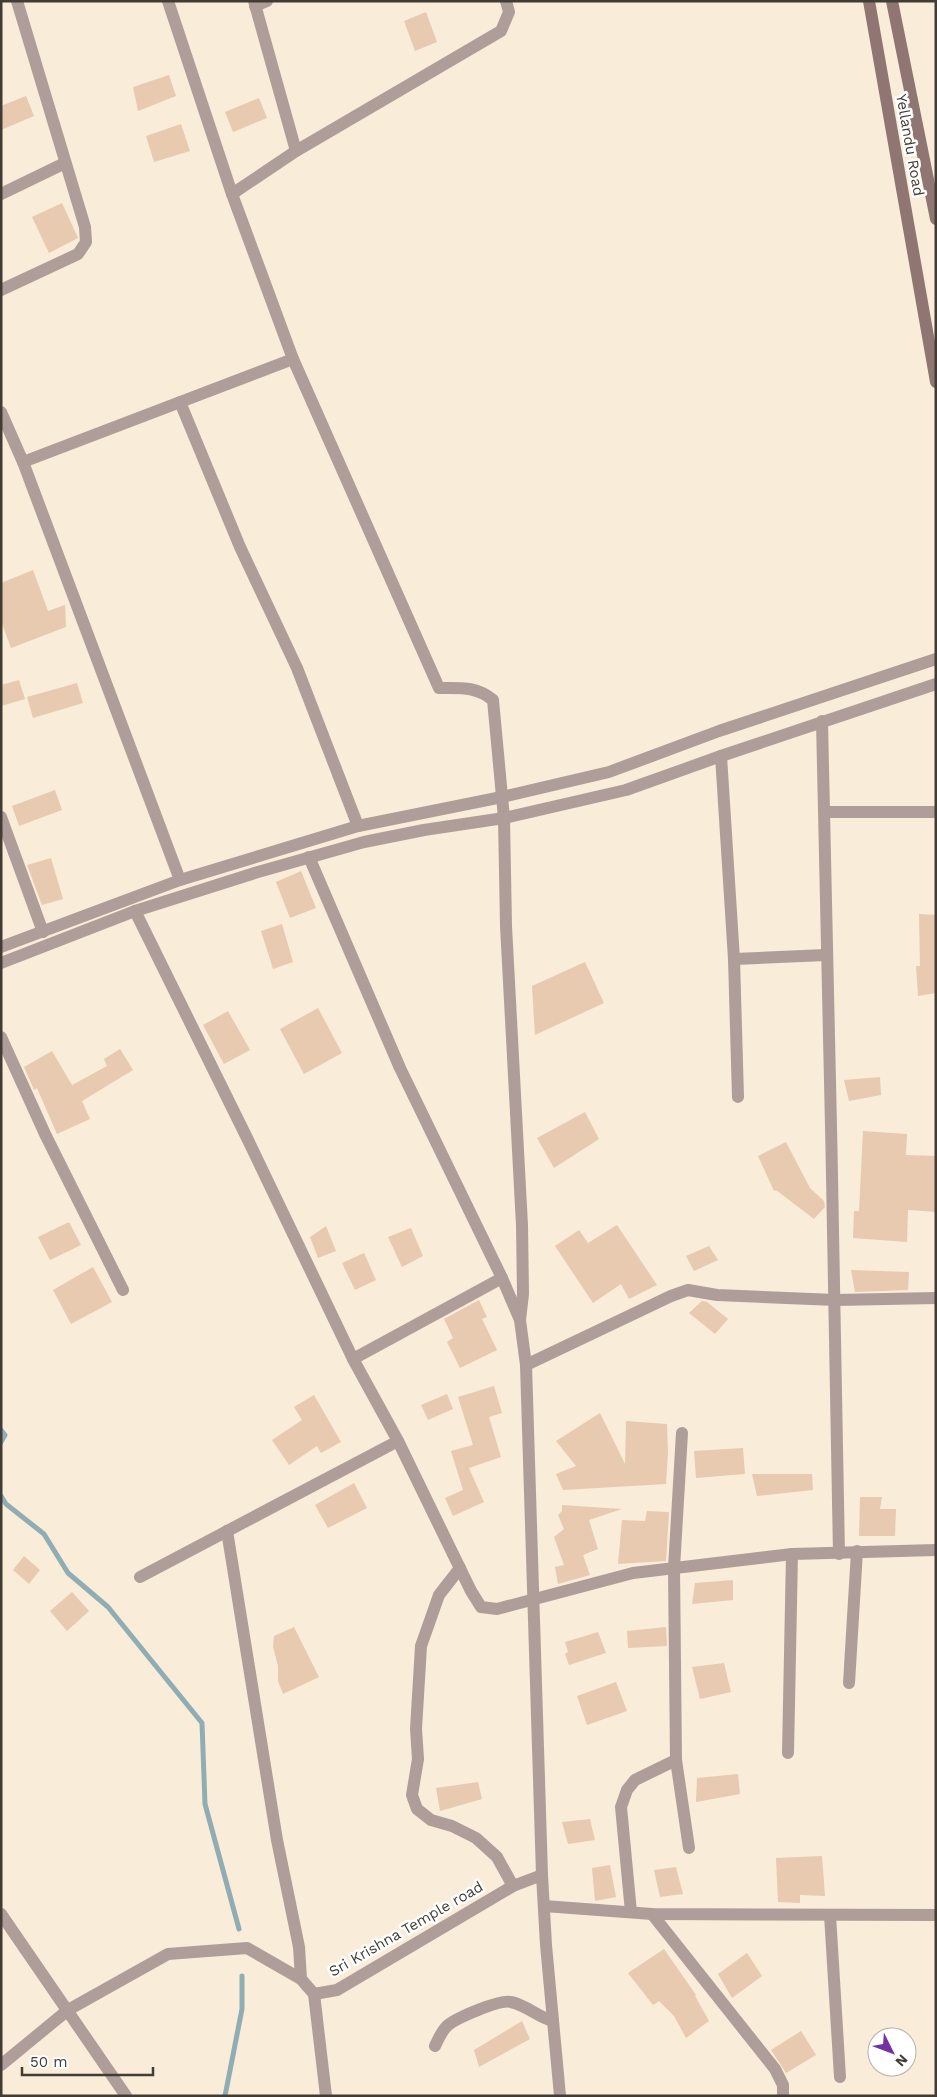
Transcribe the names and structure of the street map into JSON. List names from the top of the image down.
{
  "streets": {
    "main road": ["Yellandu Road"],
    "street": ["Sri Krishna Temple road"]
  },
  "scale_bar": "50 m",
  "north": "bottom right"
}
